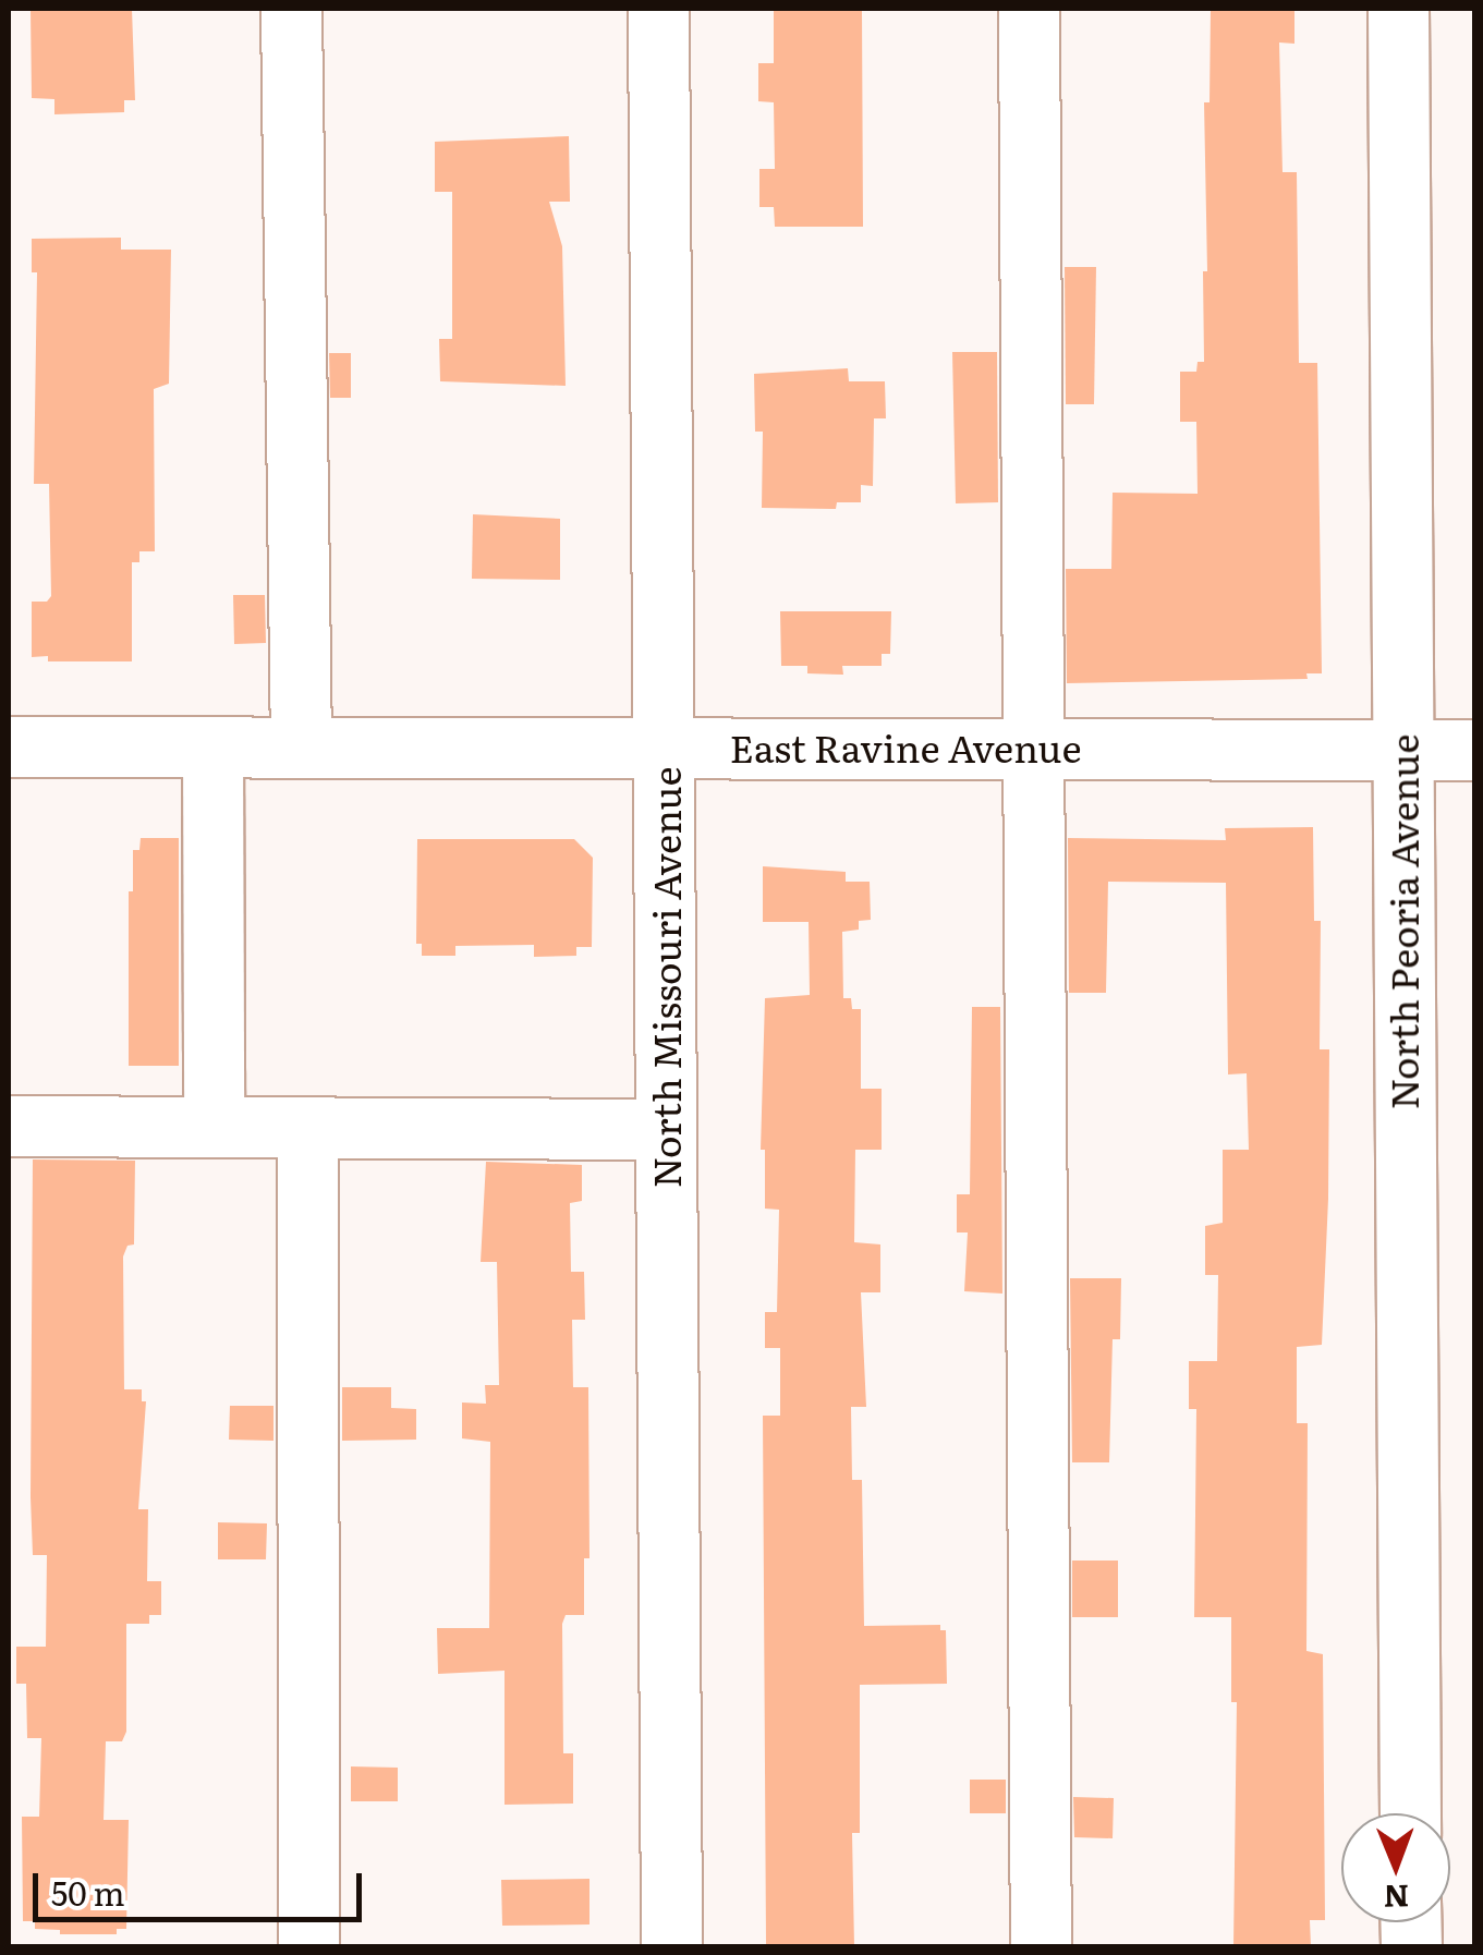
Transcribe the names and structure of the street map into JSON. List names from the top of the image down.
{
  "streets": {
    "street": ["East Ravine Avenue", "North Peoria Avenue", "North Missouri Avenue"]
  },
  "crossings": [
    ["East Ravine Avenue", "North Peoria Avenue"],
    ["East Ravine Avenue", "North Missouri Avenue"]
  ],
  "scale_bar": "50 m",
  "north": "bottom"
}
